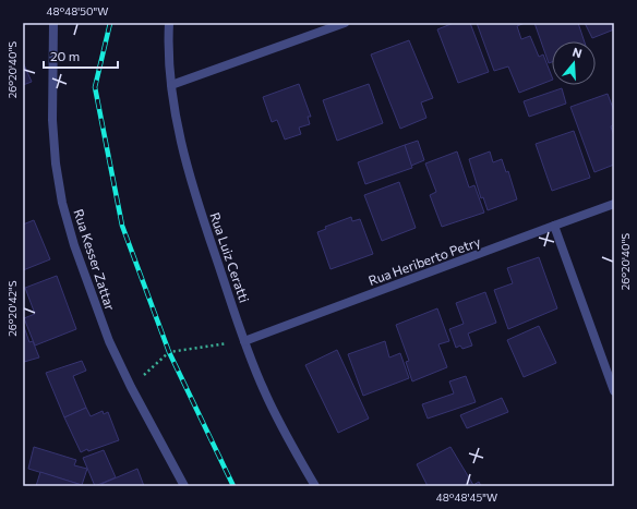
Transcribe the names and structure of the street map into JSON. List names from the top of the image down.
{
  "streets": {
    "street": ["Rua Luiz Ceratti", "Rua Kesser Zattar", "Rua Heriberto Petry"]
  },
  "crossings": [
    ["Rua Luiz Ceratti", "Rua Heriberto Petry"]
  ],
  "scale_bar": "20 m",
  "north": "top",
  "coordinates": [
    "48°48'50\"W",
    "26°20'40\"S",
    "26°20'42\"S",
    "48°48'45\"W"
  ]
}
